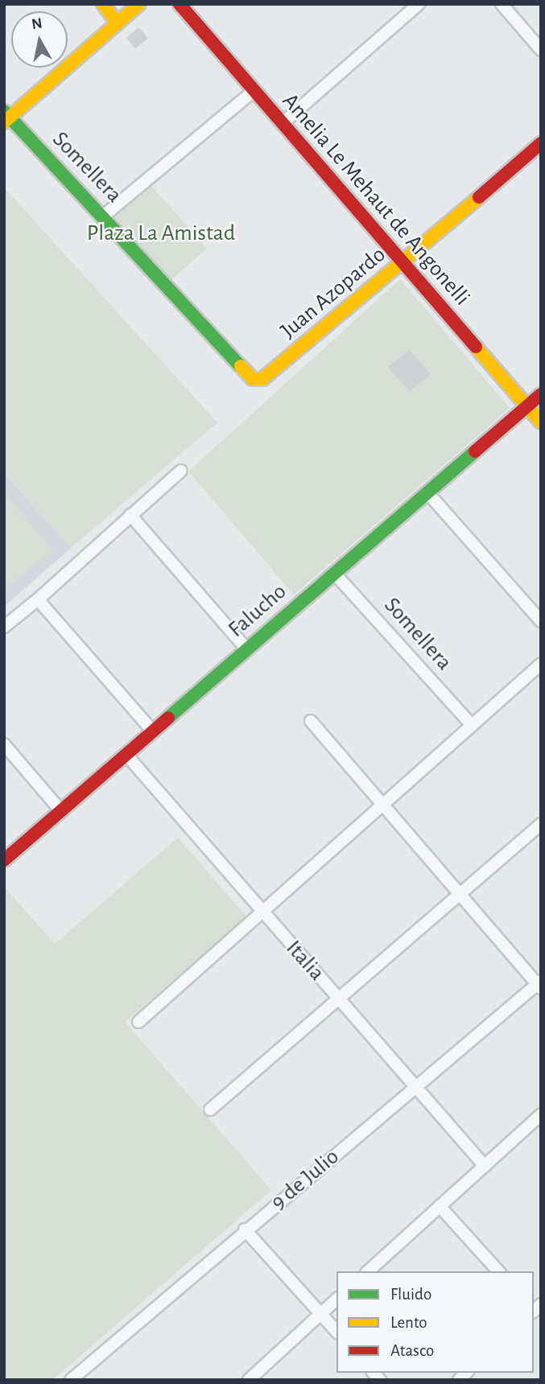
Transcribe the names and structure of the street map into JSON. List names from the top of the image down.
{
  "streets": {
    "street": [
      "Somellera",
      "Amelia Le Mehaut de Angonelli",
      "Juan Azopardo",
      "Falucho",
      "Italia",
      "9 de Julio"
    ]
  },
  "crossings": [
    ["Somellera", "Juan Azopardo"],
    ["Somellera", "Falucho"],
    ["Amelia Le Mehaut de Angonelli", "Juan Azopardo"],
    ["Amelia Le Mehaut de Angonelli", "Falucho"],
    ["Falucho", "Italia"],
    ["Italia", "9 de Julio"]
  ],
  "parks": ["Plaza La Amistad"],
  "legend": ["Fluido", "Lento", "Atasco"],
  "north": "top"
}
